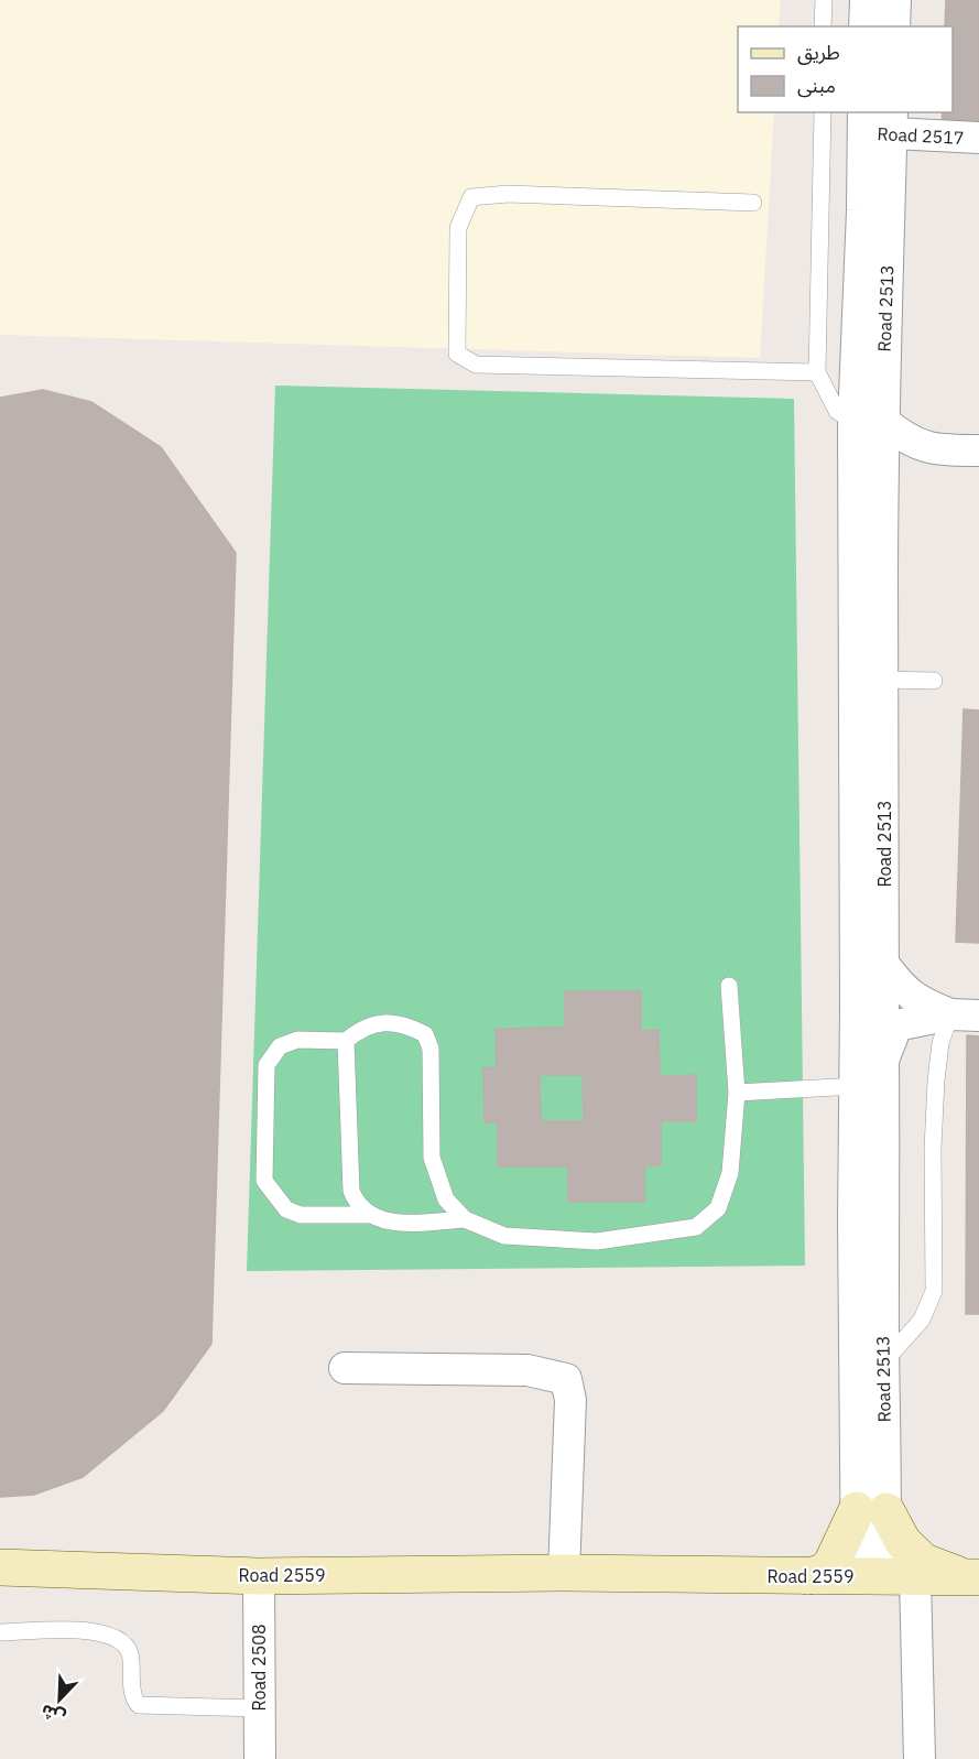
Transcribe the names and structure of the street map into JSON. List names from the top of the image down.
{
  "streets": {
    "street": [
      "Road 2517",
      "Road 2513",
      "Road 2559",
      "Road 2508"
    ]
  },
  "crossings": [
    ["Road 2517", "Road 2513"],
    ["Road 2513", "Road 2559"],
    ["Road 2559", "Road 2508"]
  ],
  "legend": ["طريق", "مبنى"],
  "north": "bottom left"
}
